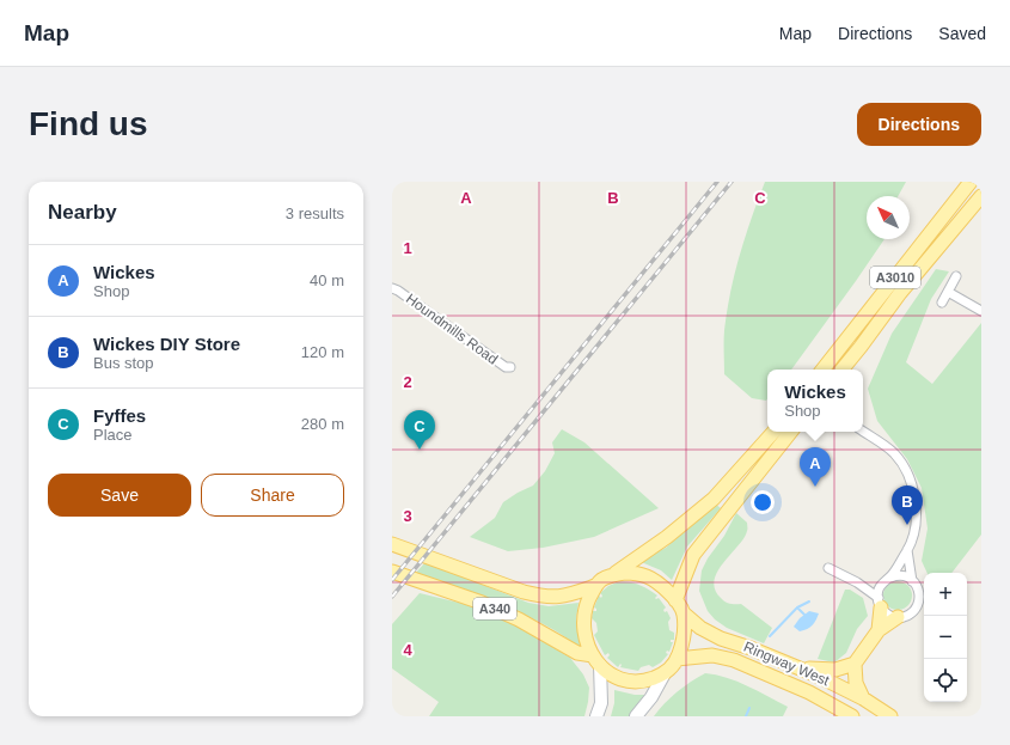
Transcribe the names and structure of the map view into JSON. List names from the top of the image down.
{
  "streets": {
    "main road": ["A3010", "A340", "Ringway West"],
    "street": ["Houndmills Road"]
  },
  "crossings": [
    ["A340", "Ringway West"]
  ],
  "north": "top left",
  "page": {
    "header": "Map",
    "nav": ["Map", "Directions", "Saved"],
    "buttons": [
      "Directions",
      ["Save", "Share"]
    ],
    "title": "Find us",
    "heading": ["Nearby", "3 results"],
    "list": [
      {
        "mark": "A",
        "name": "Wickes",
        "note": "Shop",
        "value": "40 m"
      },
      {
        "mark": "B",
        "name": "Wickes DIY Store",
        "note": "Bus stop",
        "value": "120 m"
      },
      {
        "mark": "C",
        "name": "Fyffes",
        "note": "Place",
        "value": "280 m"
      }
    ],
    "popup": ["Wickes", "Shop"],
    "pins": ["C", "A", "B"],
    "map_buttons": ["+", "−"]
  },
  "grid": {
    "columns": ["A", "B", "C"],
    "rows": [
      "1",
      "2",
      "3",
      "4"
    ]
  }
}
